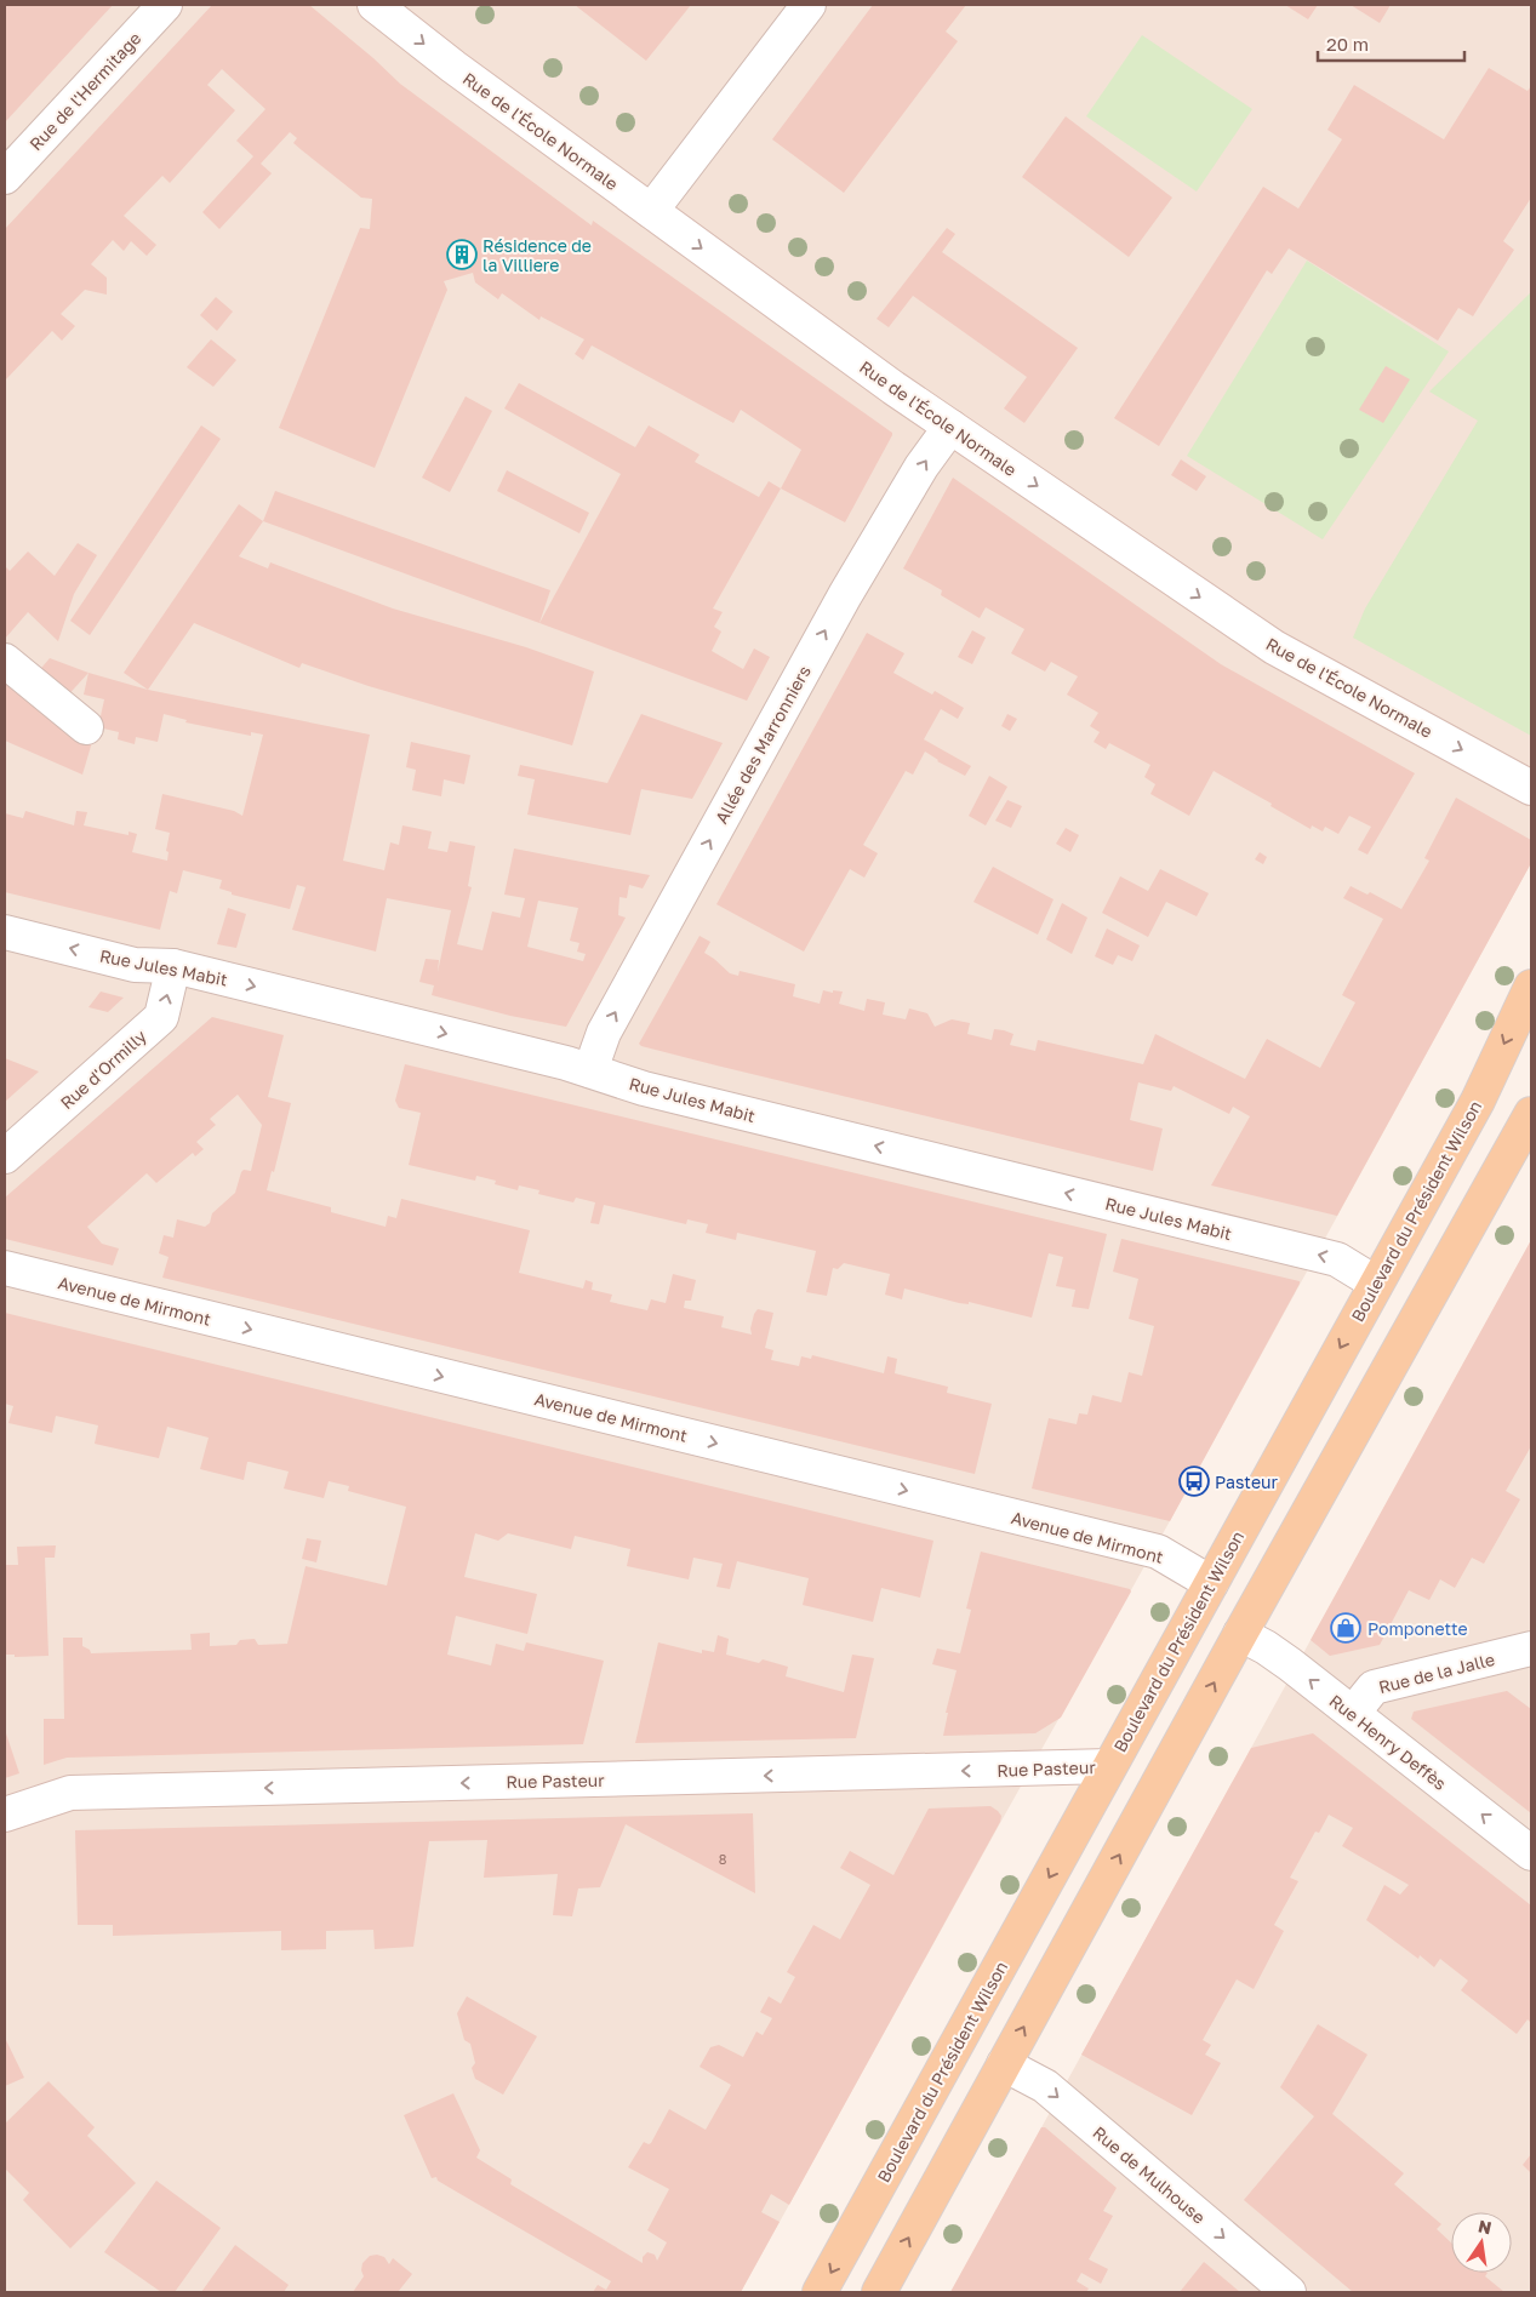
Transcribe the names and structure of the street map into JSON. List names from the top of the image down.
{
  "streets": {
    "main road": ["Boulevard du Président Wilson"],
    "street": [
      "Rue de l'Hermitage",
      "Rue de l'École Normale",
      "Allée des Marronniers",
      "Rue Jules Mabit",
      "Rue d'Ormilly",
      "Avenue de Mirmont",
      "Rue de la Jalle",
      "Rue Henry Deffès",
      "Rue Pasteur",
      "Rue de Mulhouse"
    ]
  },
  "crossings": [
    ["Rue de l'École Normale", "Allée des Marronniers"],
    ["Allée des Marronniers", "Rue Jules Mabit"],
    ["Rue Jules Mabit", "Rue d'Ormilly"],
    ["Rue Jules Mabit", "Boulevard du Président Wilson"],
    ["Boulevard du Président Wilson", "Avenue de Mirmont"],
    ["Boulevard du Président Wilson", "Rue Pasteur"],
    ["Rue de la Jalle", "Rue Henry Deffès"]
  ],
  "one_way": [
    "Rue de l'École Normale",
    "Allée des Marronniers",
    "Rue d'Ormilly",
    "Avenue de Mirmont",
    "Rue Henry Deffès",
    "Rue Pasteur",
    "Rue de Mulhouse"
  ],
  "places": {
    "building": ["Résidence de la Villiere"],
    "bus stop": ["Pasteur"],
    "shop": ["Pomponette"]
  },
  "house_numbers": ["8"],
  "scale_bar": "20 m",
  "north": "top"
}
